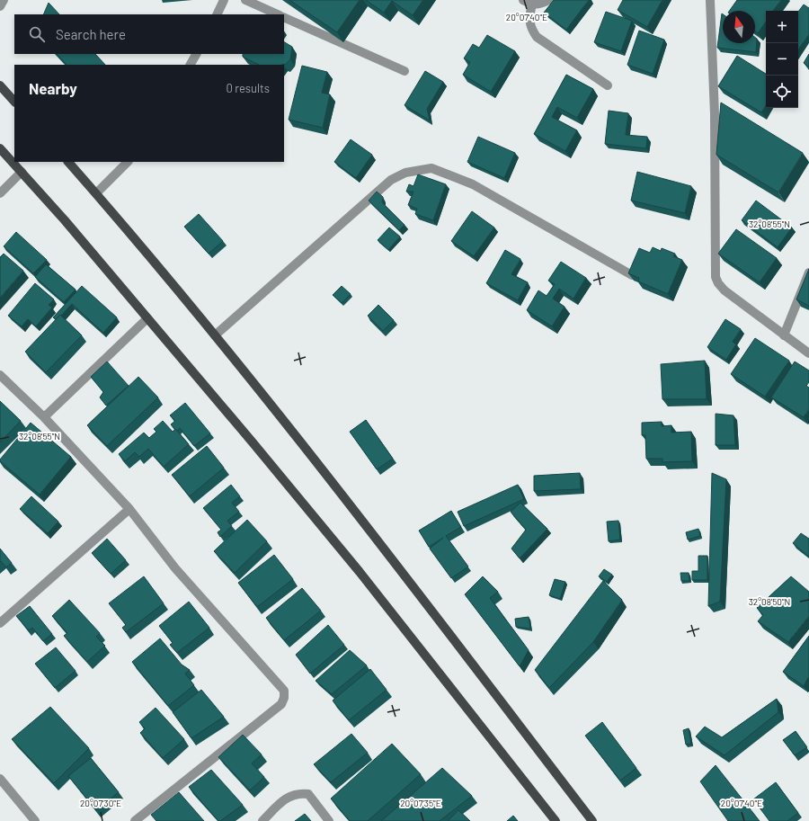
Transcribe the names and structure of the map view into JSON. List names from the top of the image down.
{
  "north": "top",
  "page": {
    "map_buttons": ["+", "−"],
    "search": "Search here",
    "heading": ["Nearby", "0 results"]
  },
  "coordinates": [
    "20°07'40\"E",
    "32°08'55\"N",
    "32°08'50\"N",
    "20°07'30\"E",
    "20°07'35\"E"
  ]
}
